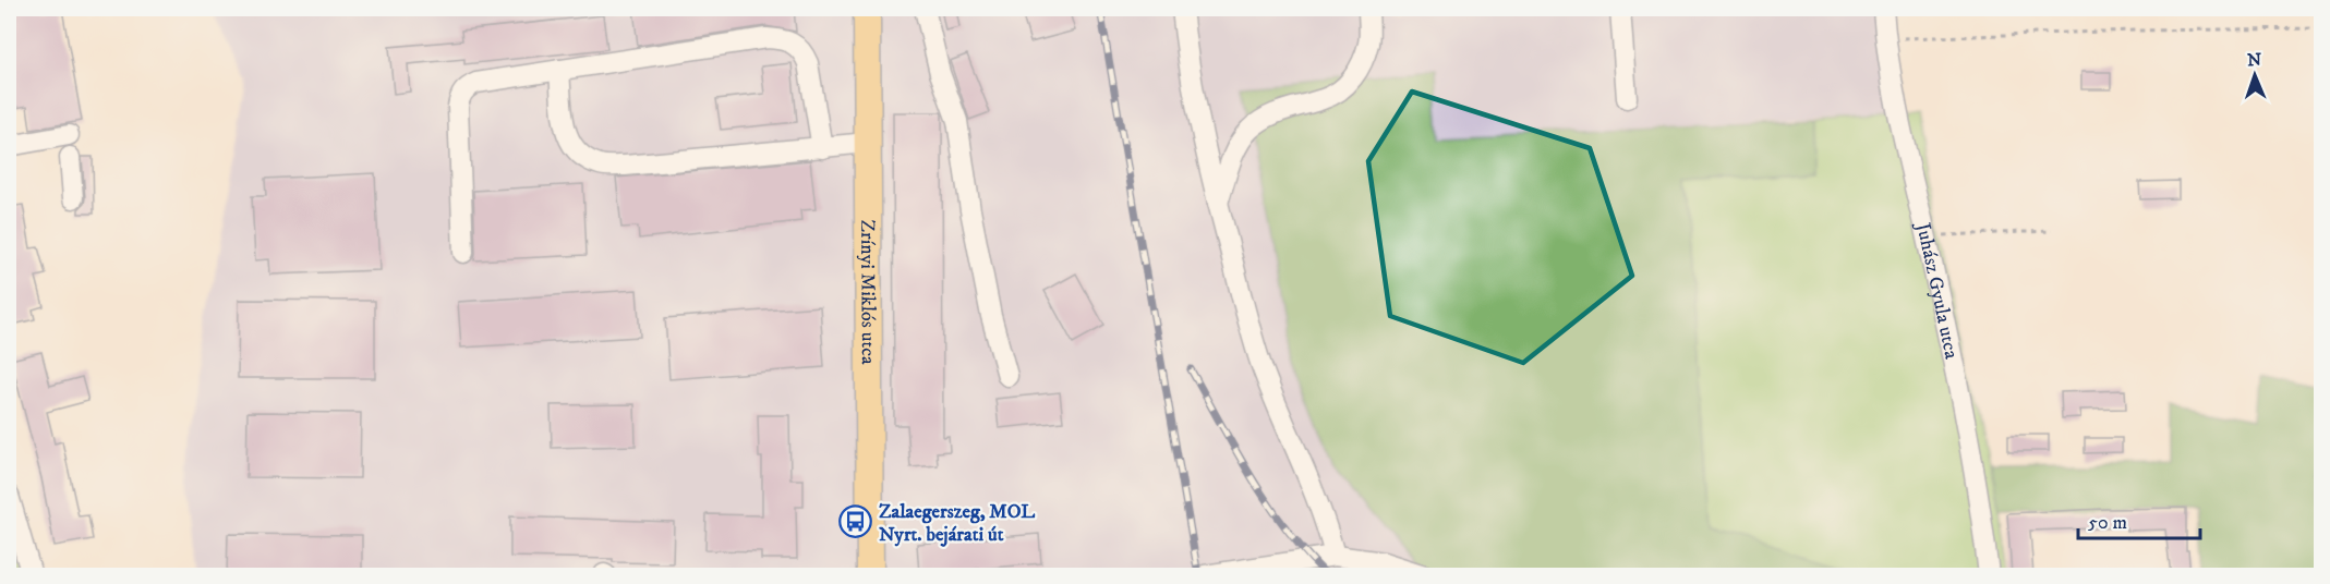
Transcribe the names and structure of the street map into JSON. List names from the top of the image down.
{
  "streets": {
    "main road": ["Zrínyi Miklós utca"],
    "street": ["Juhász Gyula utca"]
  },
  "places": {
    "bus stop": ["Zalaegerszeg, MOL Nyrt. bejárati út"]
  },
  "scale_bar": "50 m",
  "north": "top"
}
